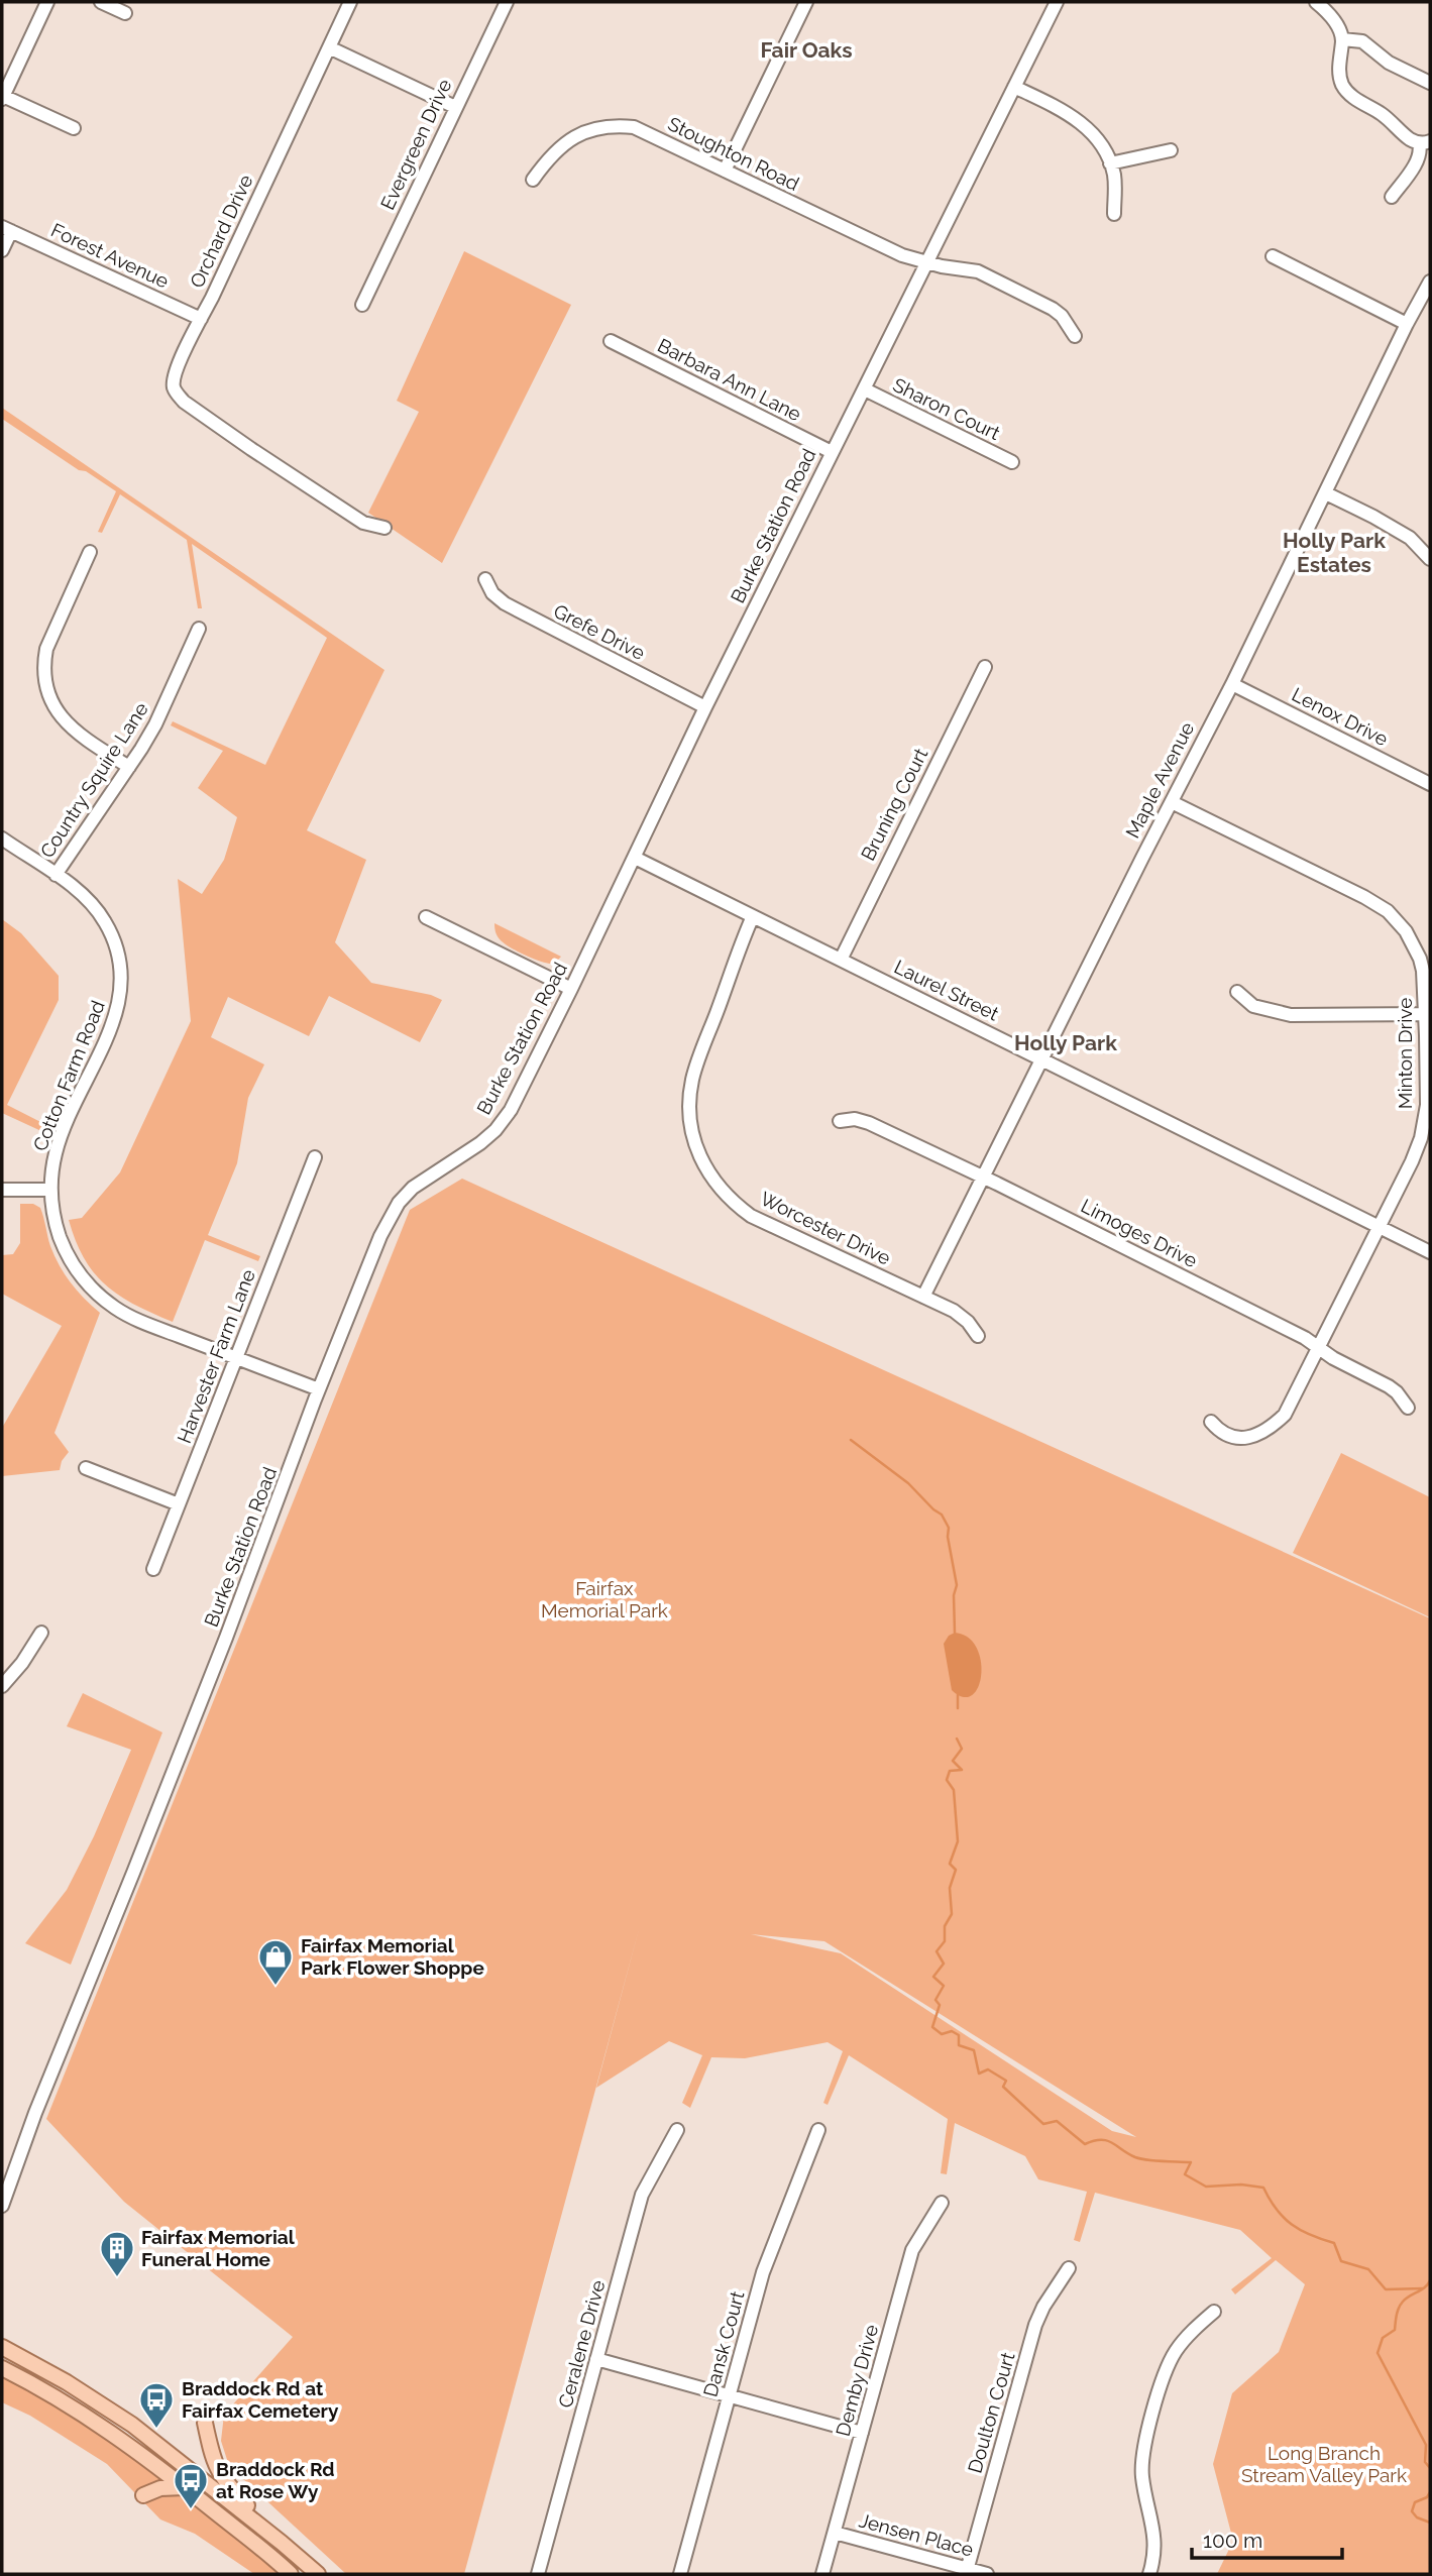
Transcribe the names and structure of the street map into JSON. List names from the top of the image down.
{
  "streets": {
    "street": [
      "Evergreen Drive",
      "Stoughton Road",
      "Orchard Drive",
      "Forest Avenue",
      "Barbara Ann Lane",
      "Sharon Court",
      "Burke Station Road",
      "Grefe Drive",
      "Lenox Drive",
      "Country Squire Lane",
      "Maple Avenue",
      "Bruning Court",
      "Laurel Street",
      "Minton Drive",
      "Cotton Farm Road",
      "Worcester Drive",
      "Limoges Drive",
      "Harvester Farm Lane",
      "Ceralene Drive",
      "Dansk Court",
      "Demby Drive",
      "Doulton Court",
      "Jensen Place"
    ]
  },
  "crossings": [
    ["Stoughton Road", "Burke Station Road"],
    ["Orchard Drive", "Forest Avenue"],
    ["Barbara Ann Lane", "Burke Station Road"],
    ["Sharon Court", "Burke Station Road"],
    ["Burke Station Road", "Grefe Drive"],
    ["Burke Station Road", "Laurel Street"],
    ["Burke Station Road", "Cotton Farm Road"],
    ["Lenox Drive", "Maple Avenue"],
    ["Country Squire Lane", "Cotton Farm Road"],
    ["Maple Avenue", "Laurel Street"],
    ["Maple Avenue", "Minton Drive"],
    ["Maple Avenue", "Worcester Drive"],
    ["Maple Avenue", "Limoges Drive"],
    ["Bruning Court", "Laurel Street"],
    ["Laurel Street", "Minton Drive"],
    ["Laurel Street", "Worcester Drive"],
    ["Minton Drive", "Limoges Drive"],
    ["Cotton Farm Road", "Harvester Farm Lane"],
    ["Demby Drive", "Jensen Place"],
    ["Doulton Court", "Jensen Place"]
  ],
  "districts": ["Fair Oaks", "Holly Park Estates", "Holly Park"],
  "parks": ["Fairfax Memorial Park", "Long Branch Stream Valley Park"],
  "places": {
    "shop": ["Fairfax Memorial Park Flower Shoppe"],
    "building": ["Fairfax Memorial Funeral Home"],
    "bus stop": ["Braddock Rd at Fairfax Cemetery", "Braddock Rd at Rose Wy"]
  },
  "scale_bar": "100 m"
}
